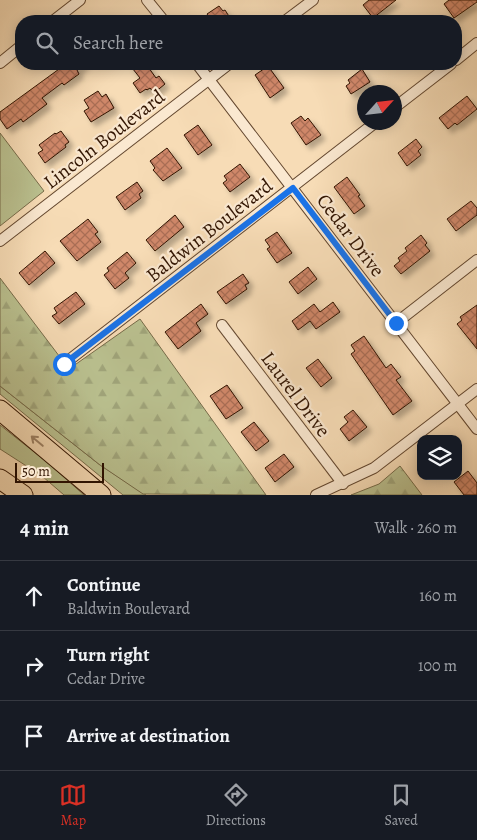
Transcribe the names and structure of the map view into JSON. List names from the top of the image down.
{
  "streets": {
    "street": [
      "Lincoln Boulevard",
      "Baldwin Boulevard",
      "Cedar Drive",
      "Laurel Drive"
    ]
  },
  "crossings": [
    ["Lincoln Boulevard", "Cedar Drive"],
    ["Baldwin Boulevard", "Cedar Drive"]
  ],
  "scale_bar": "50 m",
  "north": "top right",
  "page": {
    "search": "Search here",
    "scale": "50 m",
    "heading": ["4 min", "Walk · 260 m"],
    "list": [
      ["Continue", "Baldwin Boulevard", "160 m"],
      ["Turn right", "Cedar Drive", "100 m"],
      "Arrive at destination"
    ],
    "nav": ["Map", "Directions", "Saved"]
  }
}
